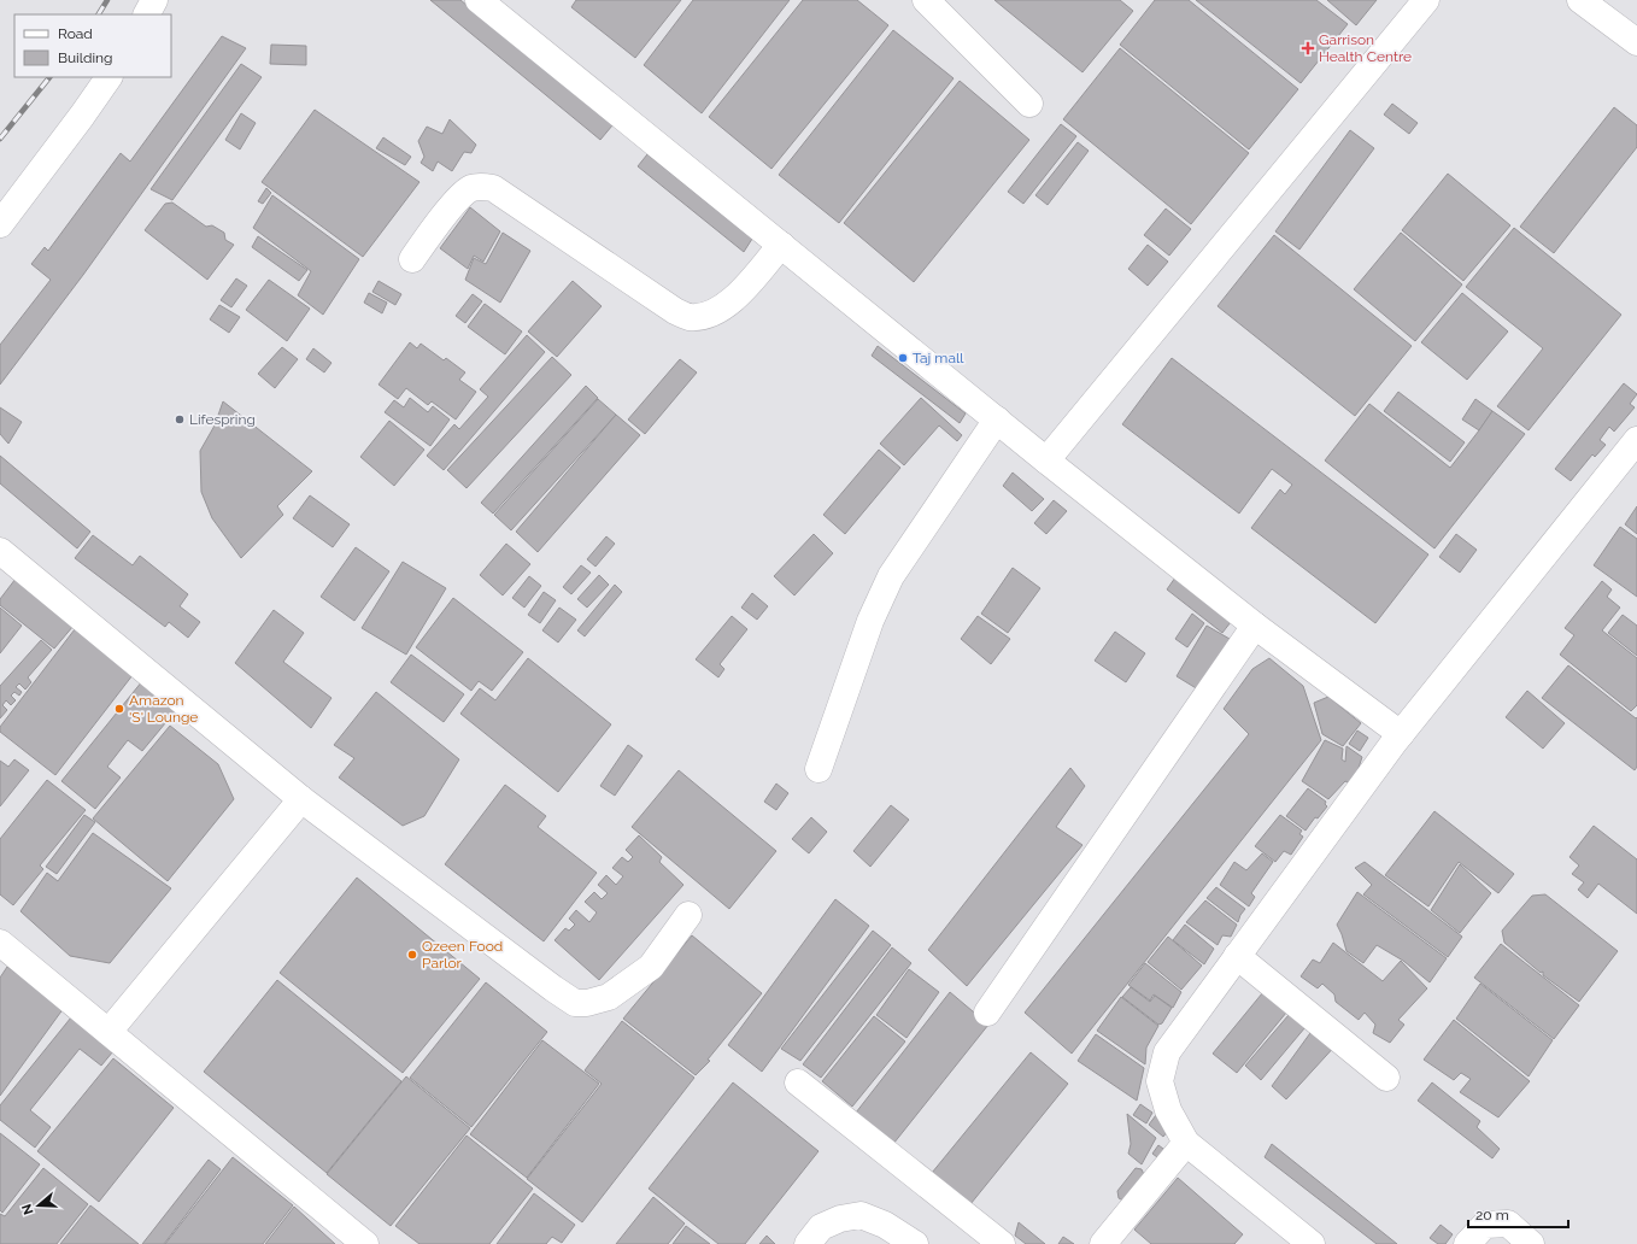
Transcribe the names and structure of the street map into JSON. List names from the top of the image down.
{
  "places": {
    "health": ["Garrison Health Centre"],
    "other": [
      "Taj mall",
      "Lifespring",
      "Amazon 'S' Lounge",
      "Qzeen Food Parlor"
    ]
  },
  "legend": ["Road", "Building"],
  "scale_bar": "20 m",
  "north": "left"
}
